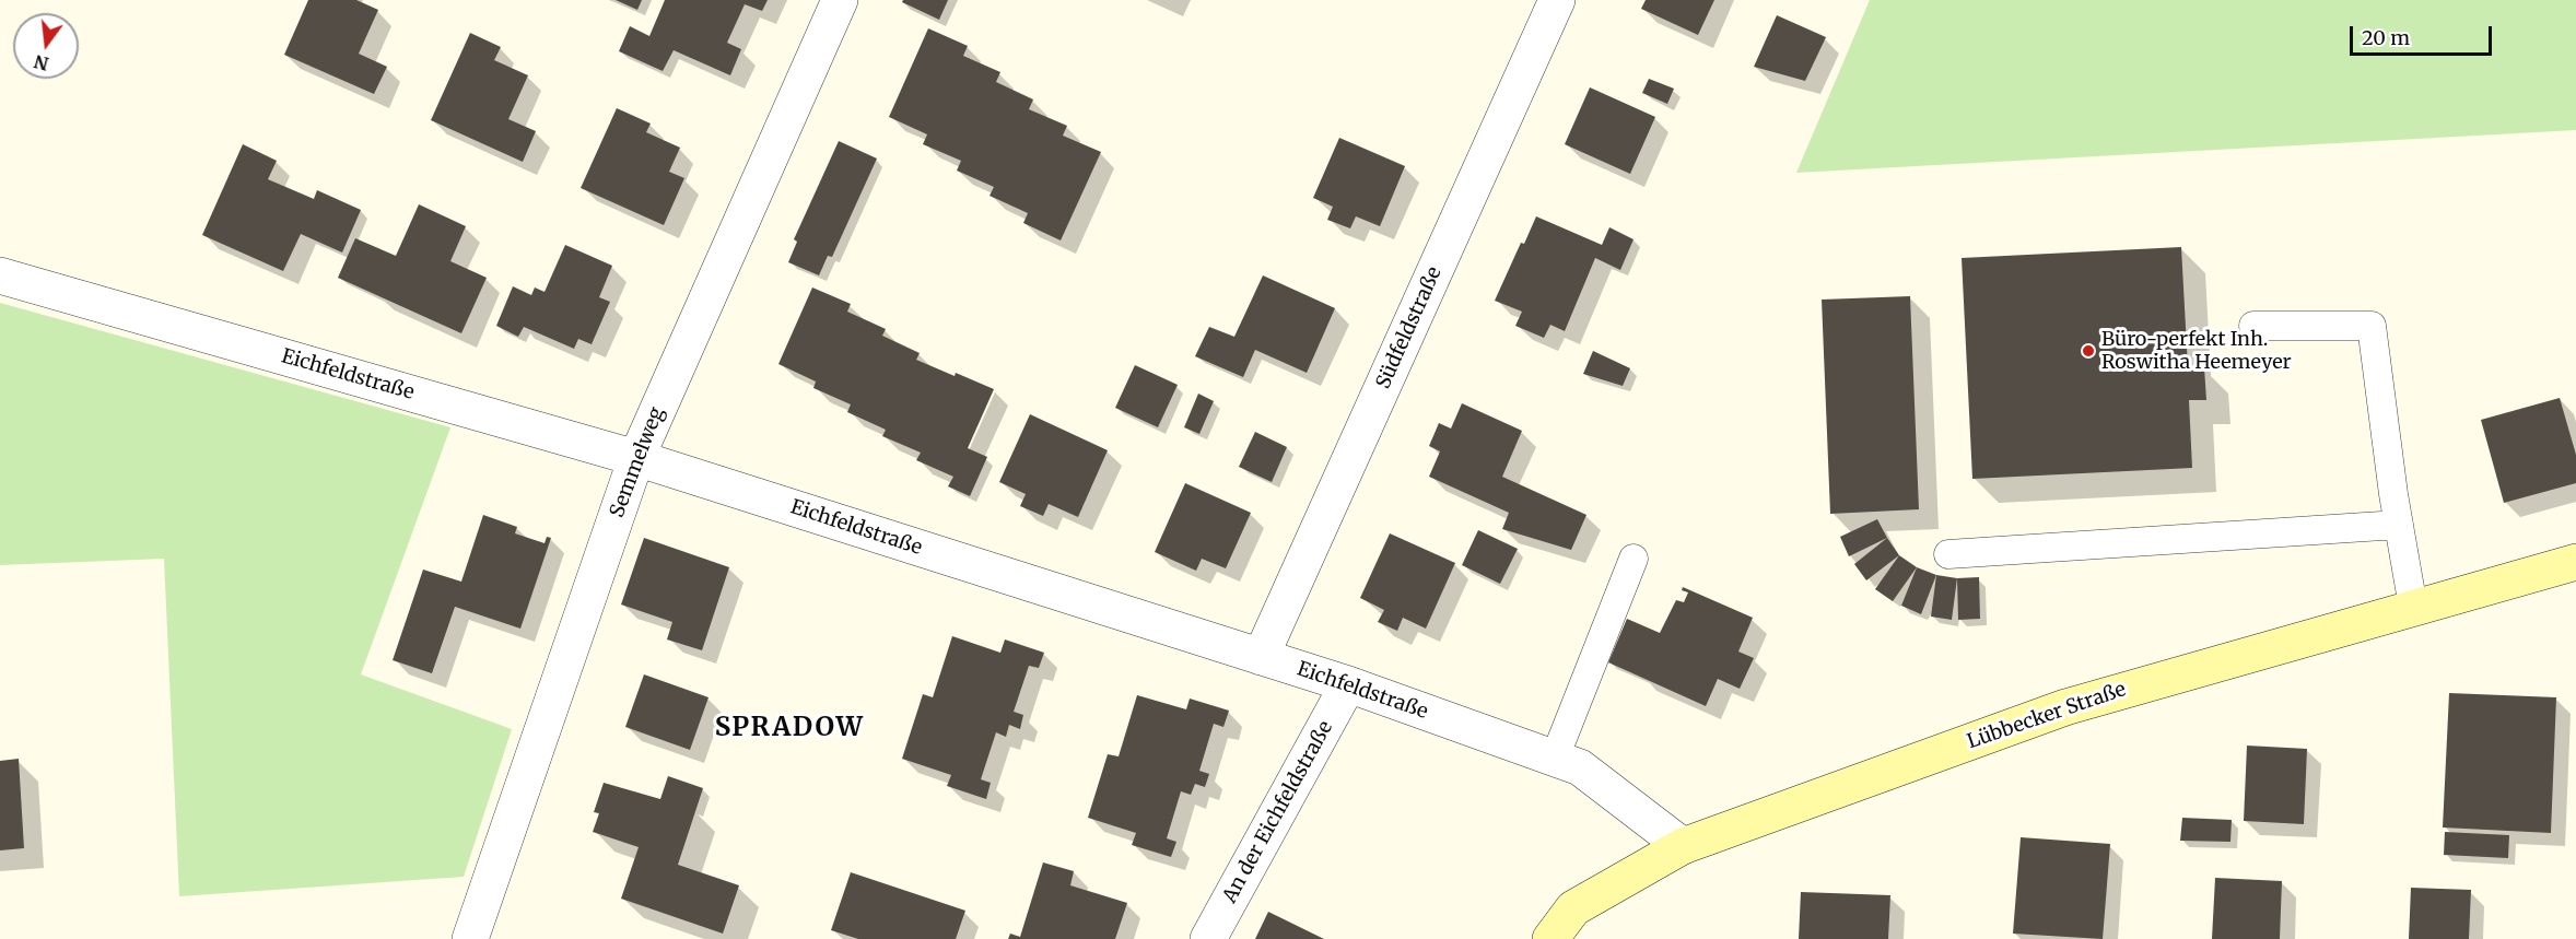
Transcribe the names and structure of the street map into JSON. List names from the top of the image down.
{
  "streets": {
    "main road": ["Lübbecker Straße"],
    "street": [
      "Südfeldstraße",
      "Eichfeldstraße",
      "Semmelweg",
      "An der Eichfeldstraße"
    ]
  },
  "crossings": [
    ["Südfeldstraße", "Eichfeldstraße"],
    ["Eichfeldstraße", "Semmelweg"],
    ["Eichfeldstraße", "Lübbecker Straße"],
    ["Eichfeldstraße", "An der Eichfeldstraße"]
  ],
  "districts": ["SPRADOW"],
  "places": ["Büro-perfekt Inh. Roswitha Heemeyer"],
  "scale_bar": "20 m",
  "north": "bottom"
}
